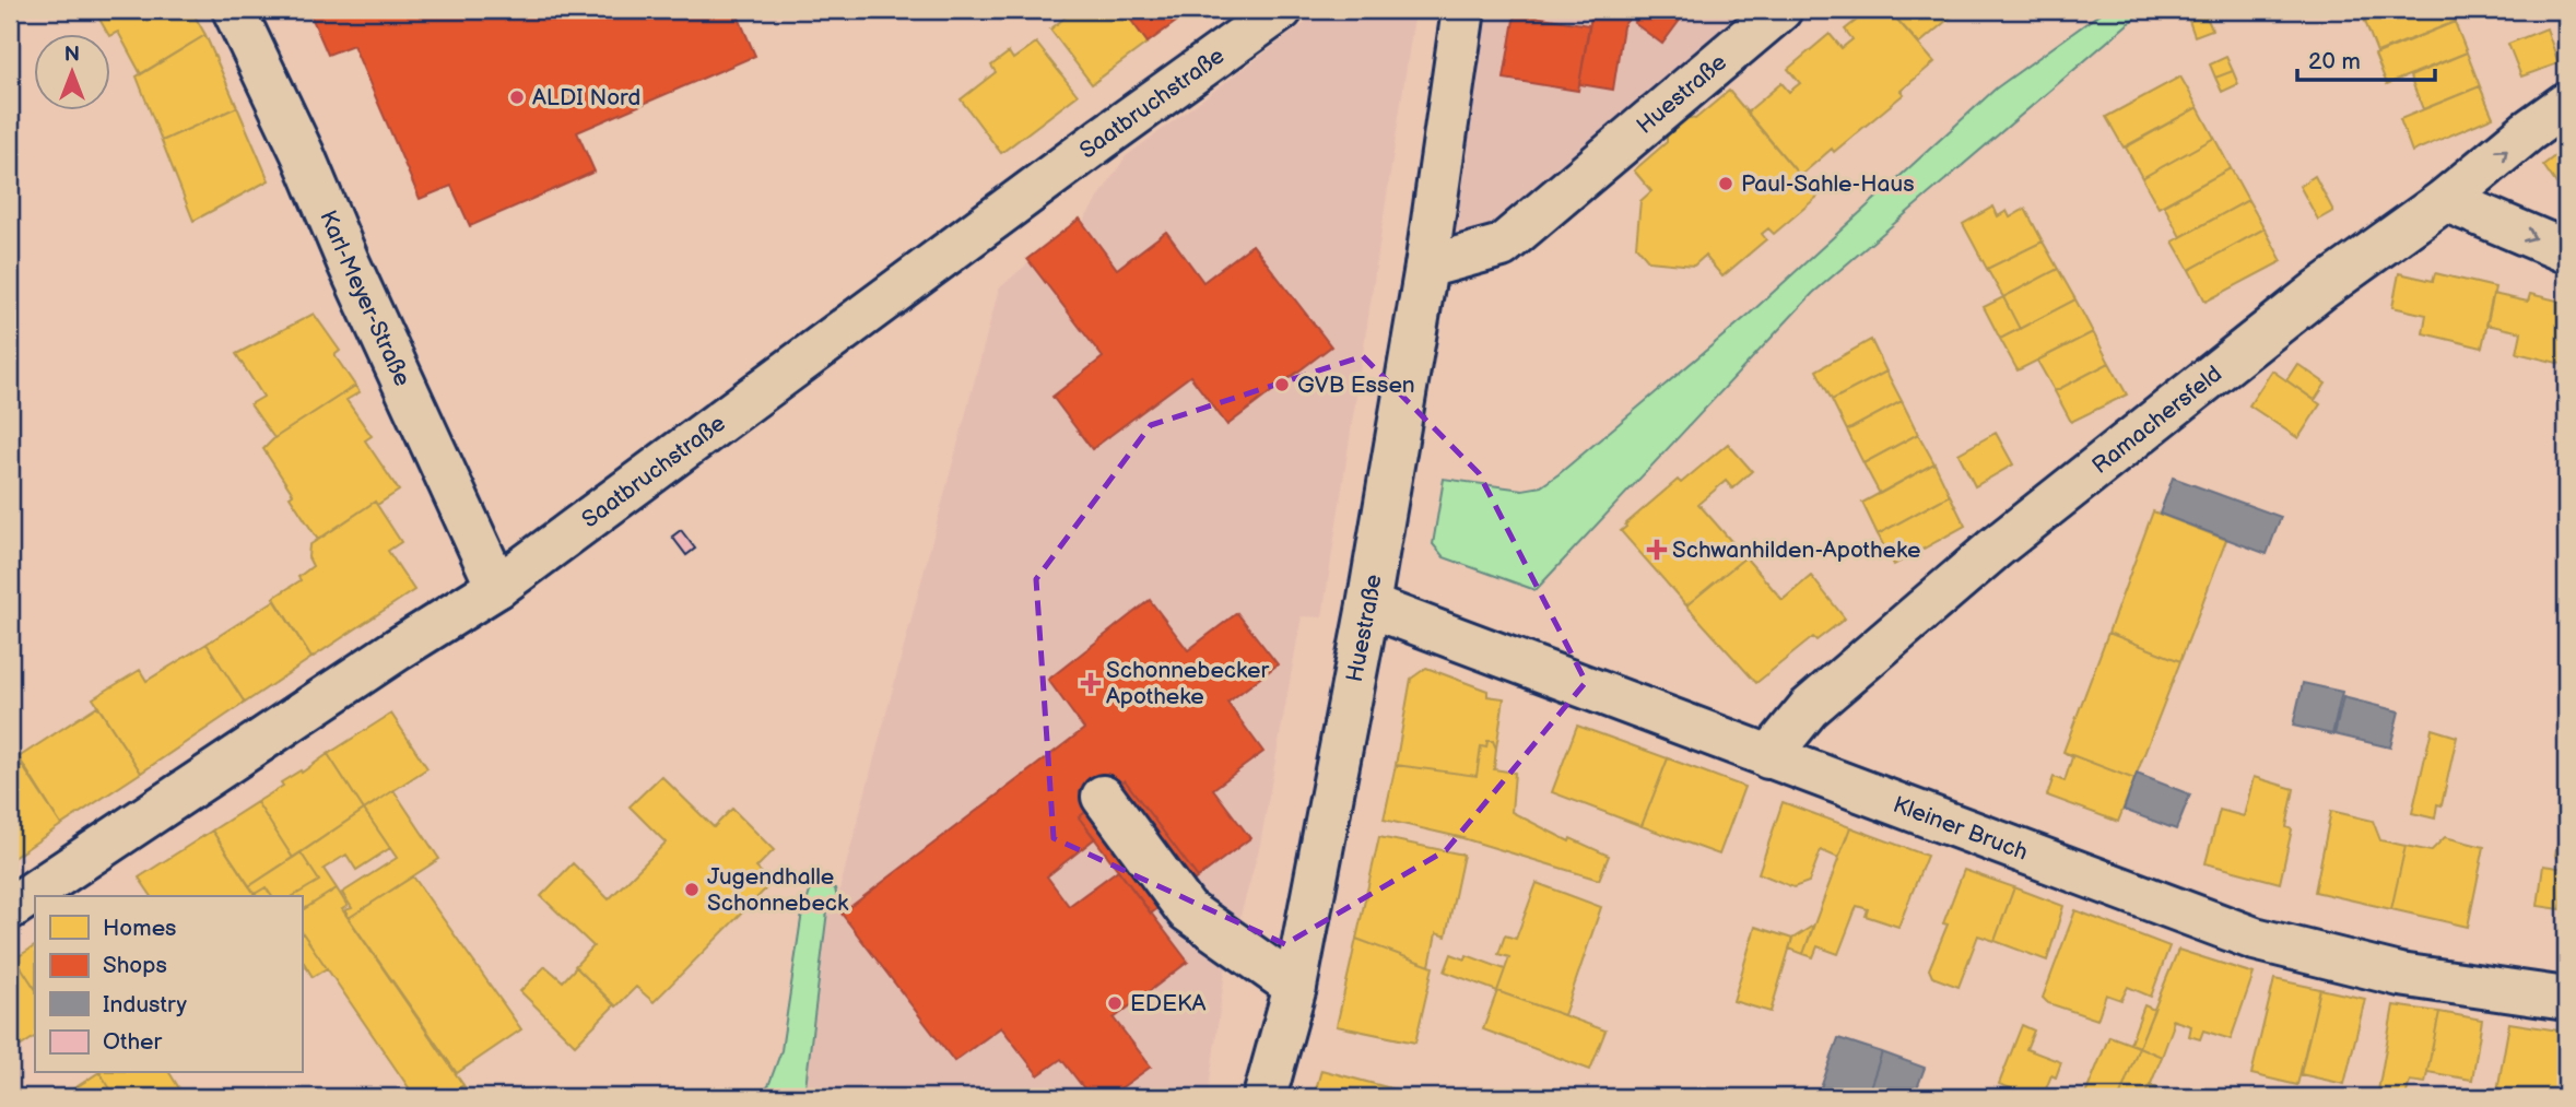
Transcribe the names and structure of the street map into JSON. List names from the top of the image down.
{
  "streets": {
    "street": [
      "Huestraße",
      "Saatbruchstraße",
      "Karl-Meyer-Straße",
      "Ramachersfeld",
      "Kleiner Bruch"
    ]
  },
  "crossings": [
    ["Huestraße", "Kleiner Bruch"],
    ["Saatbruchstraße", "Karl-Meyer-Straße"],
    ["Ramachersfeld", "Kleiner Bruch"]
  ],
  "places": {
    "other": [
      "ALDI Nord",
      "Paul-Sahle-Haus",
      "GVB Essen",
      "Jugendhalle Schonnebeck",
      "EDEKA"
    ],
    "health": ["Schwanhilden-Apotheke", "Schonnebecker Apotheke"]
  },
  "legend": [
    "Homes",
    "Shops",
    "Industry",
    "Other"
  ],
  "scale_bar": "20 m",
  "north": "top"
}
